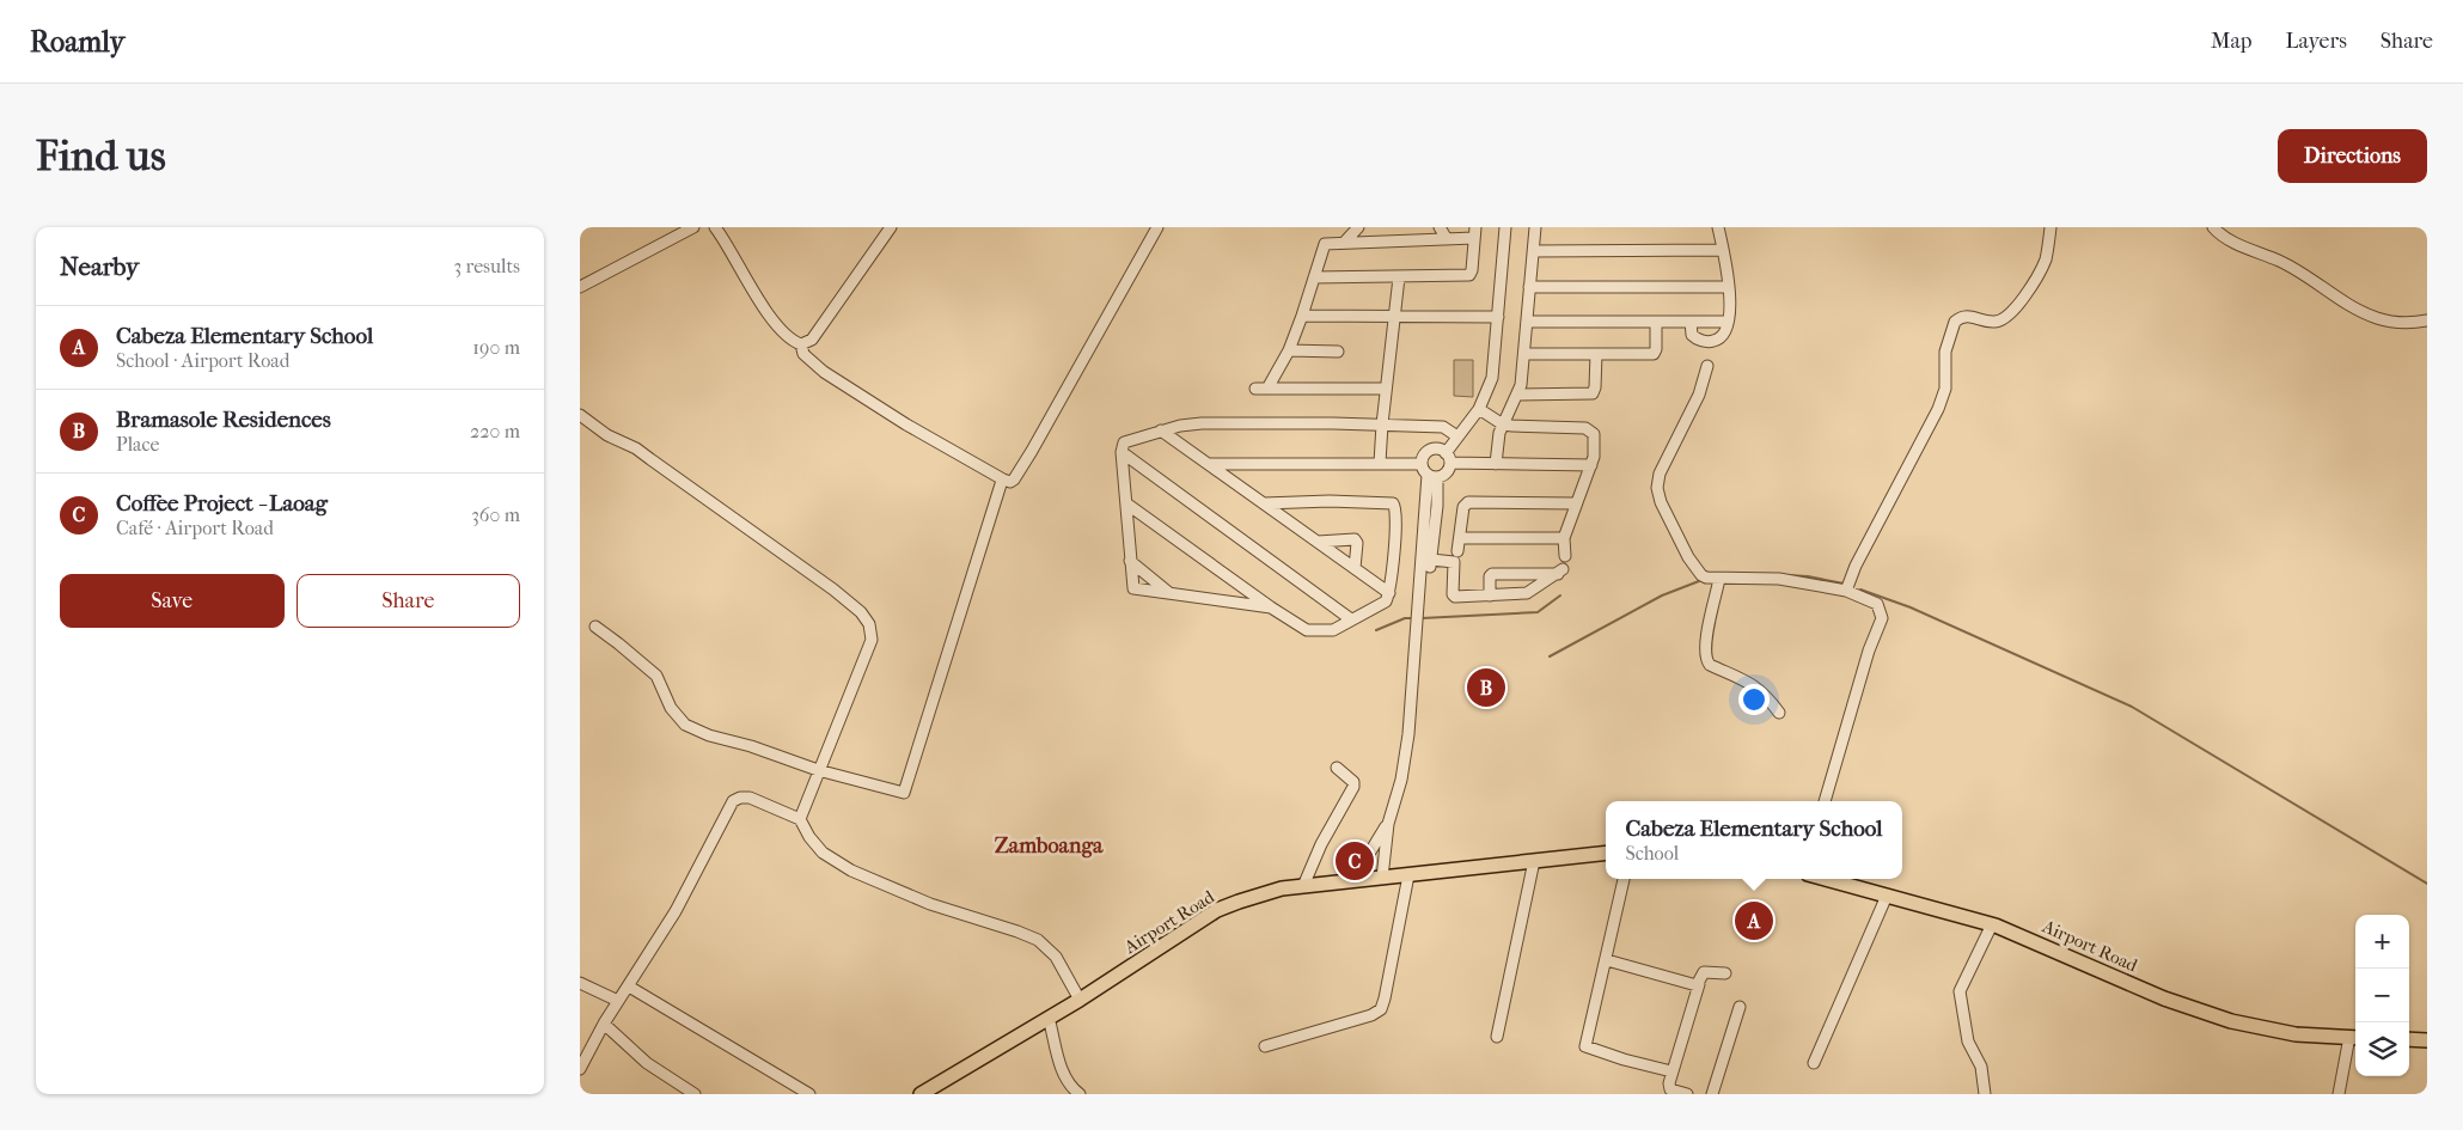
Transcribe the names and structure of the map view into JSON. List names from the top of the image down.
{
  "streets": {
    "main road": ["Airport Road"]
  },
  "districts": ["Zamboanga"],
  "page": {
    "header": "Roamly",
    "nav": ["Map", "Layers", "Share"],
    "buttons": [
      "Directions",
      ["Save", "Share"]
    ],
    "title": "Find us",
    "heading": ["Nearby", "3 results"],
    "list": [
      {
        "mark": "A",
        "name": "Cabeza Elementary School",
        "note": "School · Airport Road",
        "value": "190 m"
      },
      {
        "mark": "B",
        "name": "Bramasole Residences",
        "note": "Place",
        "value": "220 m"
      },
      {
        "mark": "C",
        "name": "Coffee Project - Laoag",
        "note": "Café · Airport Road",
        "value": "360 m"
      }
    ],
    "pins": ["B", "C", "A"],
    "popup": ["Cabeza Elementary School", "School"],
    "map_buttons": ["+", "−"]
  }
}
